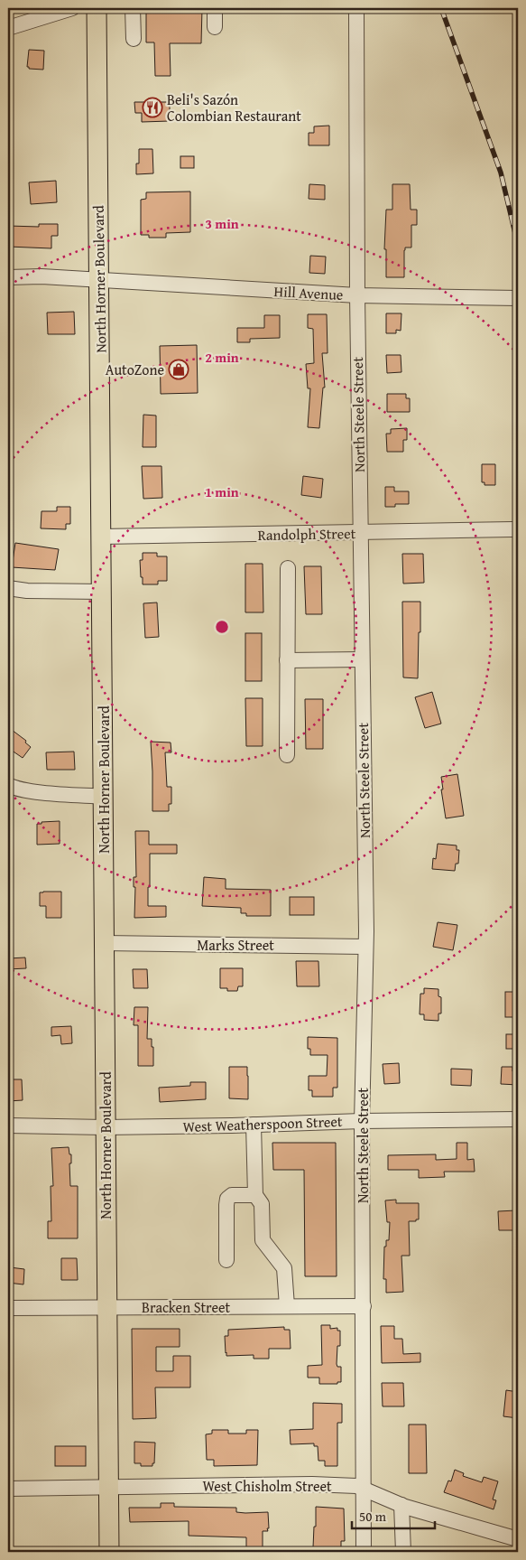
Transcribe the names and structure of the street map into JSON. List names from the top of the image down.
{
  "streets": {
    "main road": ["North Horner Boulevard"],
    "street": [
      "Hill Avenue",
      "North Steele Street",
      "Randolph Street",
      "Marks Street",
      "West Weatherspoon Street",
      "Bracken Street",
      "West Chisholm Street"
    ]
  },
  "crossings": [
    ["North Horner Boulevard", "Hill Avenue"],
    ["North Horner Boulevard", "Randolph Street"],
    ["North Horner Boulevard", "Marks Street"],
    ["North Horner Boulevard", "West Weatherspoon Street"],
    ["North Horner Boulevard", "Bracken Street"],
    ["North Horner Boulevard", "West Chisholm Street"],
    ["Hill Avenue", "North Steele Street"],
    ["North Steele Street", "Randolph Street"],
    ["North Steele Street", "Marks Street"],
    ["North Steele Street", "West Weatherspoon Street"],
    ["North Steele Street", "Bracken Street"],
    ["North Steele Street", "West Chisholm Street"]
  ],
  "places": {
    "restaurant": ["Beli's Sazón Colombian Restaurant"],
    "shop": ["AutoZone"]
  },
  "scale_bar": "50 m",
  "rings": ["3 min", "2 min", "1 min"]
}
